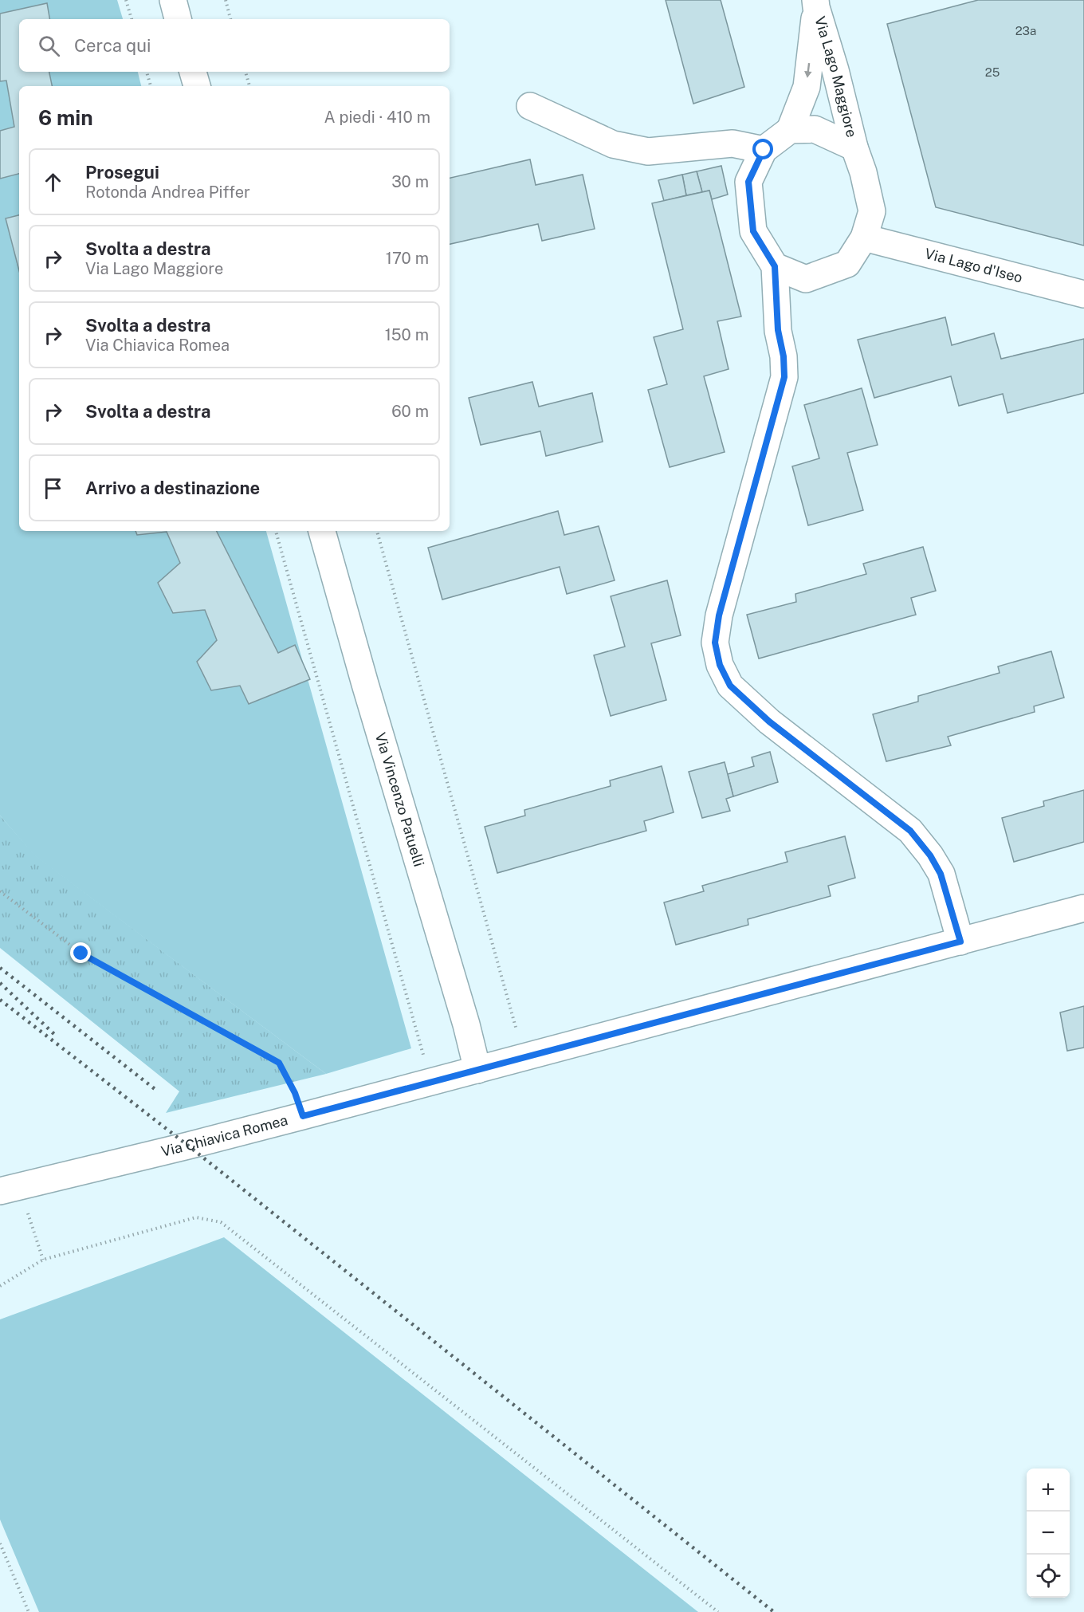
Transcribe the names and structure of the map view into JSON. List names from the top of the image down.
{
  "streets": {
    "street": [
      "Via Lago Maggiore",
      "Via Lago d'Iseo",
      "Via Vincenzo Patuelli",
      "Via Chiavica Romea"
    ]
  },
  "crossings": [
    ["Via Lago Maggiore", "Via Lago d'Iseo"],
    ["Via Vincenzo Patuelli", "Via Chiavica Romea"]
  ],
  "one_way": ["Via Lago Maggiore"],
  "house_numbers": ["23a", "25"],
  "page": {
    "search": "Cerca qui",
    "heading": ["6 min", "A piedi · 410 m"],
    "list": [
      ["Prosegui", "Rotonda Andrea Piffer", "30 m"],
      ["Svolta a destra", "Via Lago Maggiore", "170 m"],
      ["Svolta a destra", "Via Chiavica Romea", "150 m"],
      ["Svolta a destra", "60 m"],
      "Arrivo a destinazione"
    ],
    "map_buttons": ["+", "−"]
  }
}
